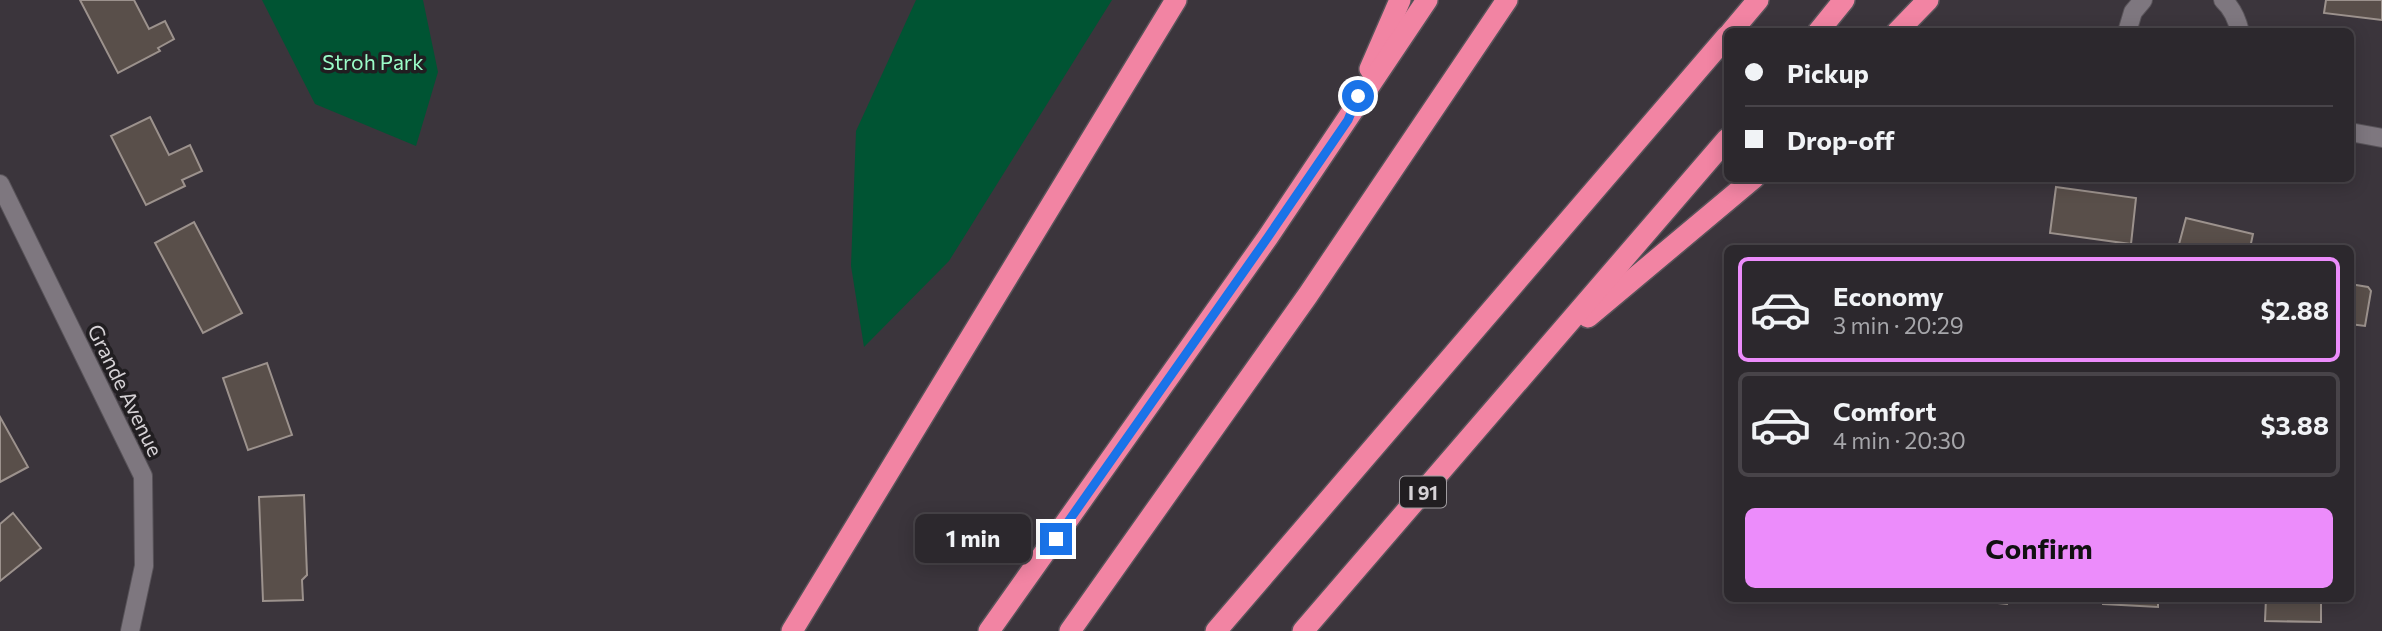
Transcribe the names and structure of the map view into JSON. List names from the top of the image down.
{
  "streets": {
    "highway": ["I 91"],
    "street": ["Grande Avenue"]
  },
  "parks": ["Stroh Park"],
  "page": {
    "banner": ["Pickup", "Drop-off"],
    "list": [
      {
        "name": "Economy",
        "note": "3 min · 20:29",
        "value": "$2.88"
      },
      {
        "name": "Comfort",
        "note": "4 min · 20:30",
        "value": "$3.88"
      }
    ],
    "buttons": "Confirm",
    "bubble": "1 min"
  }
}
